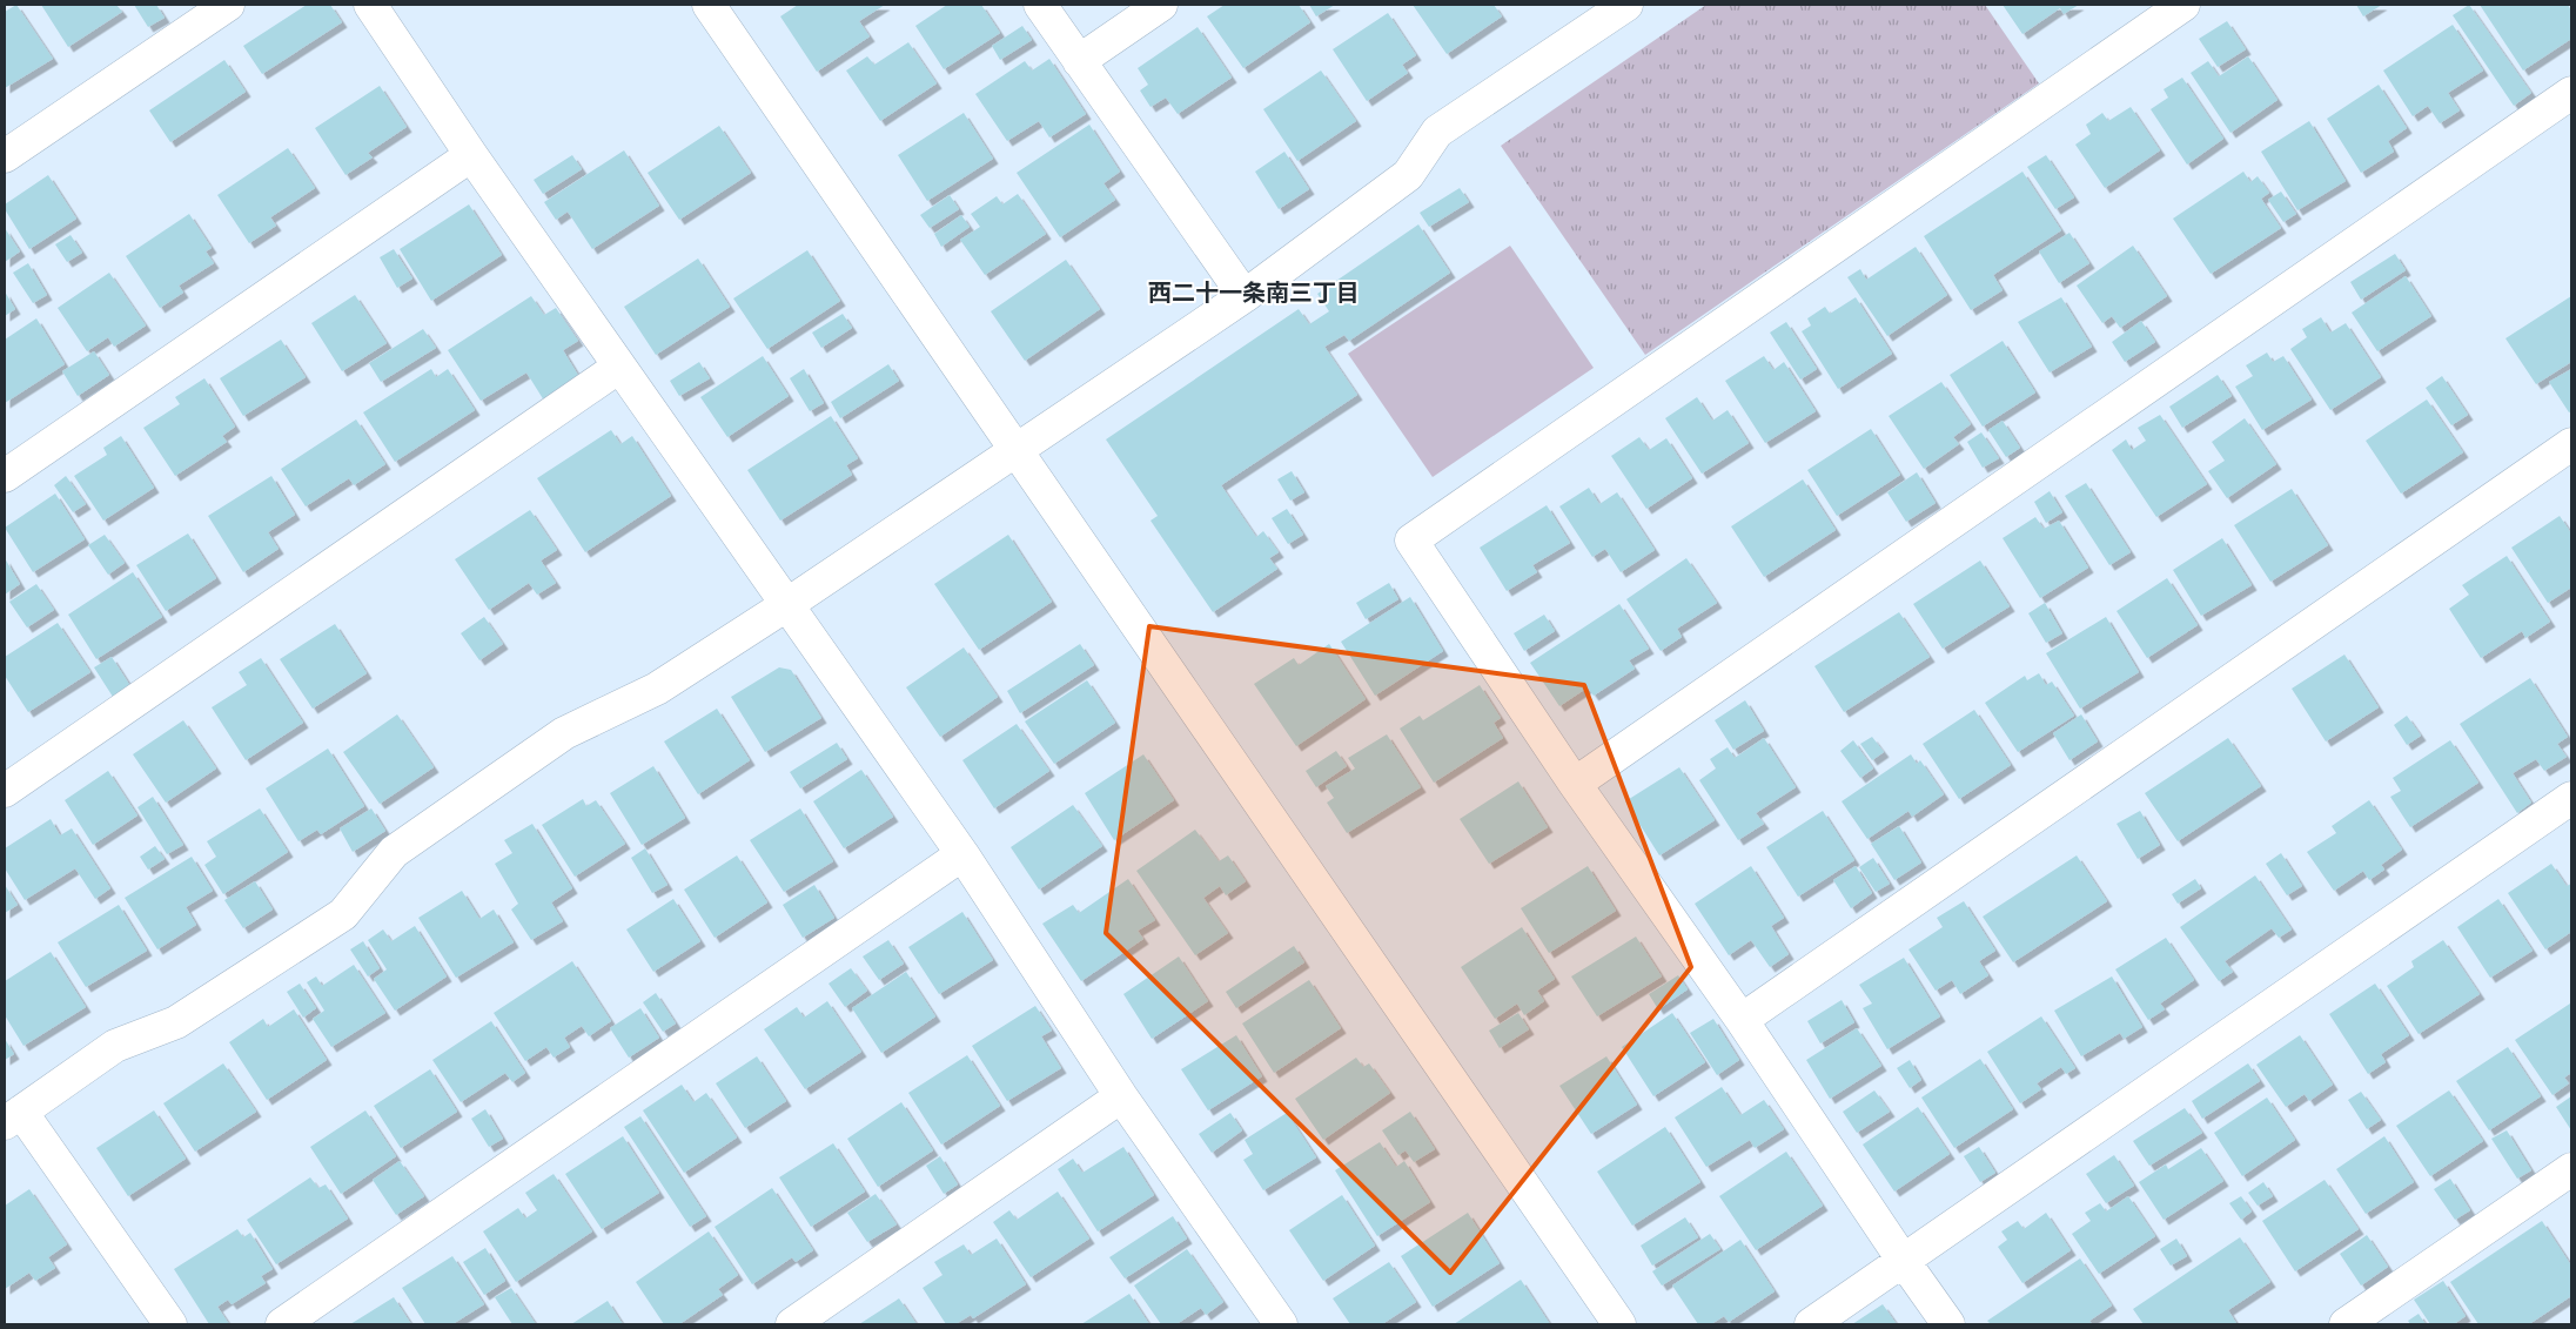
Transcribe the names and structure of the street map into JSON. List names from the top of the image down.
{
  "districts": ["西二十一条南三丁目"]
}
